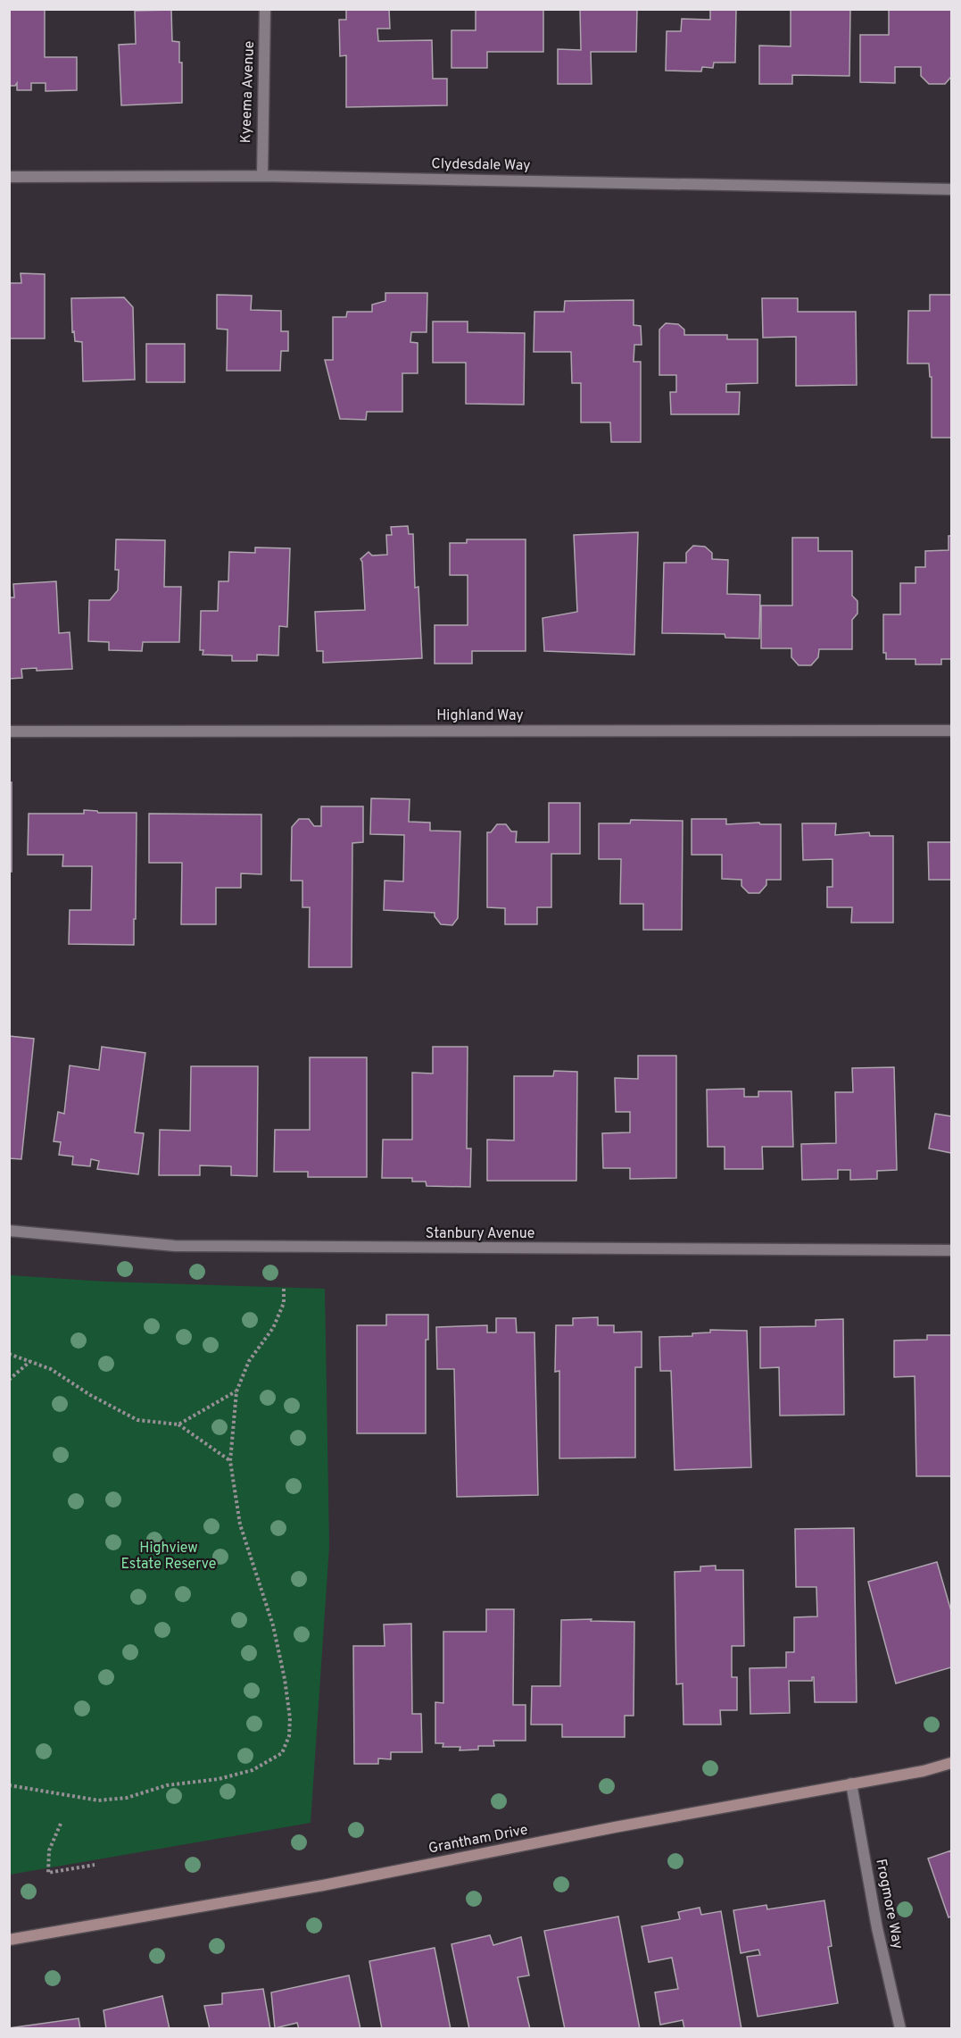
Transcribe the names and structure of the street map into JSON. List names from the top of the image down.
{
  "streets": {
    "street": [
      "Kyeema Avenue",
      "Clydesdale Way",
      "Highland Way",
      "Stanbury Avenue",
      "Grantham Drive",
      "Frogmore Way"
    ]
  },
  "crossings": [
    ["Kyeema Avenue", "Clydesdale Way"],
    ["Grantham Drive", "Frogmore Way"]
  ],
  "parks": ["Highview Estate Reserve"]
}
